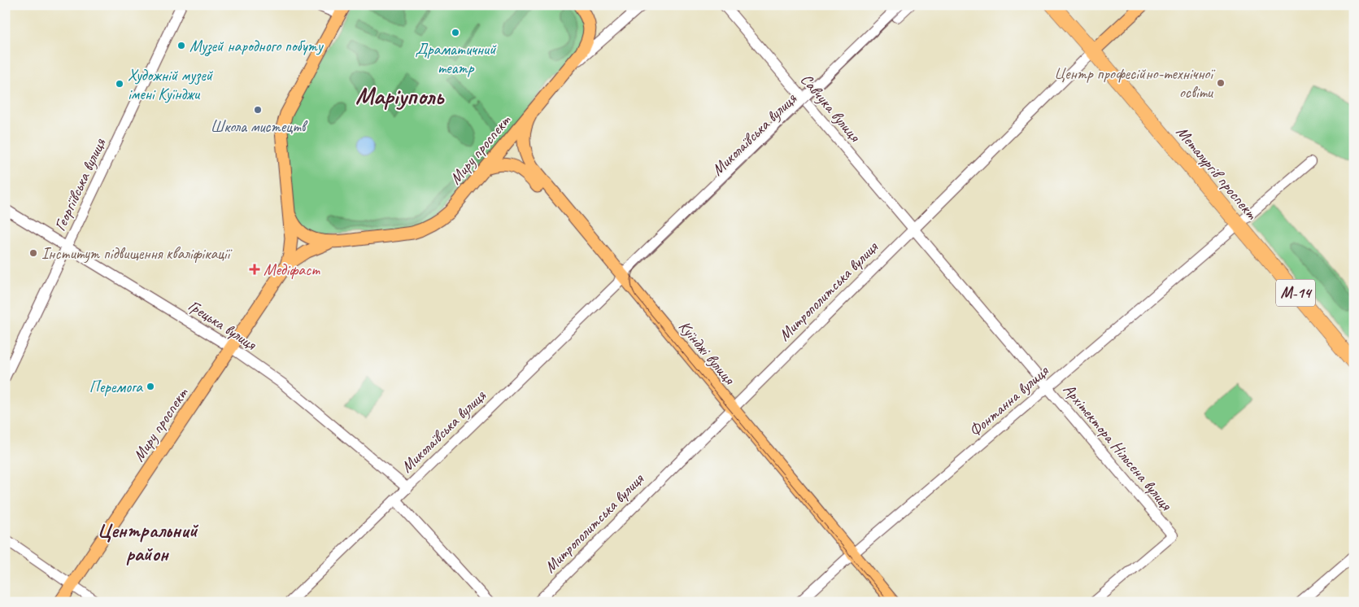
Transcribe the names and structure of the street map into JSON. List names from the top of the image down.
{
  "streets": {
    "highway": ["Металургів проспект", "М-14"],
    "main road": ["Миру проспект", "Митрополитська вулиця", "Куїнджі вулиця"],
    "street": [
      "Савчука вулиця",
      "Миколаївська вулиця",
      "Георгіївська вулиця",
      "Грецька вулиця",
      "Фонтанна вулиця",
      "Архітектора Нільсена вулиця"
    ]
  },
  "crossings": [
    ["Савчука вулиця", "Миколаївська вулиця"],
    ["Савчука вулиця", "Митрополитська вулиця"],
    ["Савчука вулиця", "Архітектора Нільсена вулиця"],
    ["Миколаївська вулиця", "Грецька вулиця"],
    ["Миколаївська вулиця", "Куїнджі вулиця"],
    ["Миру проспект", "Грецька вулиця"],
    ["Миру проспект", "Куїнджі вулиця"],
    ["Металургів проспект", "Митрополитська вулиця"],
    ["Металургів проспект", "Фонтанна вулиця"],
    ["Георгіївська вулиця", "Грецька вулиця"],
    ["Митрополитська вулиця", "Куїнджі вулиця"],
    ["Митрополитська вулиця", "Архітектора Нільсена вулиця"],
    ["Куїнджі вулиця", "Фонтанна вулиця"],
    ["Фонтанна вулиця", "Архітектора Нільсена вулиця"]
  ],
  "districts": ["Маріуполь", "Центральний район"],
  "places": {
    "other": [
      "Драматичний театр",
      "Музей народного побуту",
      "Центр професійно-технічної освіти",
      "Художній музей імені Куїнджи",
      "Школа мистецтв",
      "Інститут підвищення кваліфікації",
      "Перемога"
    ],
    "health": ["Медіфаст"]
  }
}
